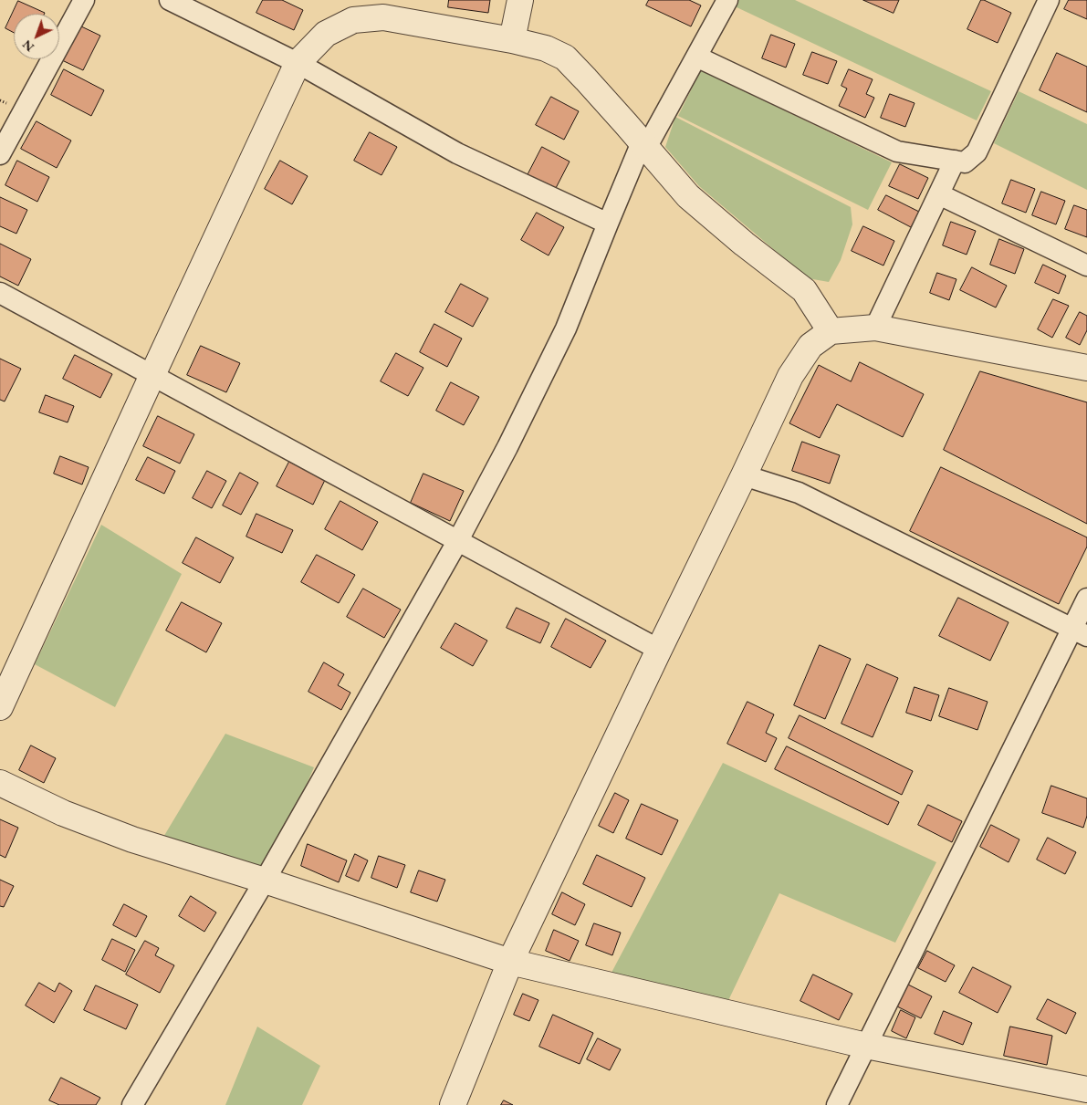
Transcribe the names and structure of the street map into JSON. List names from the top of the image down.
{
  "north": "bottom left"
}
